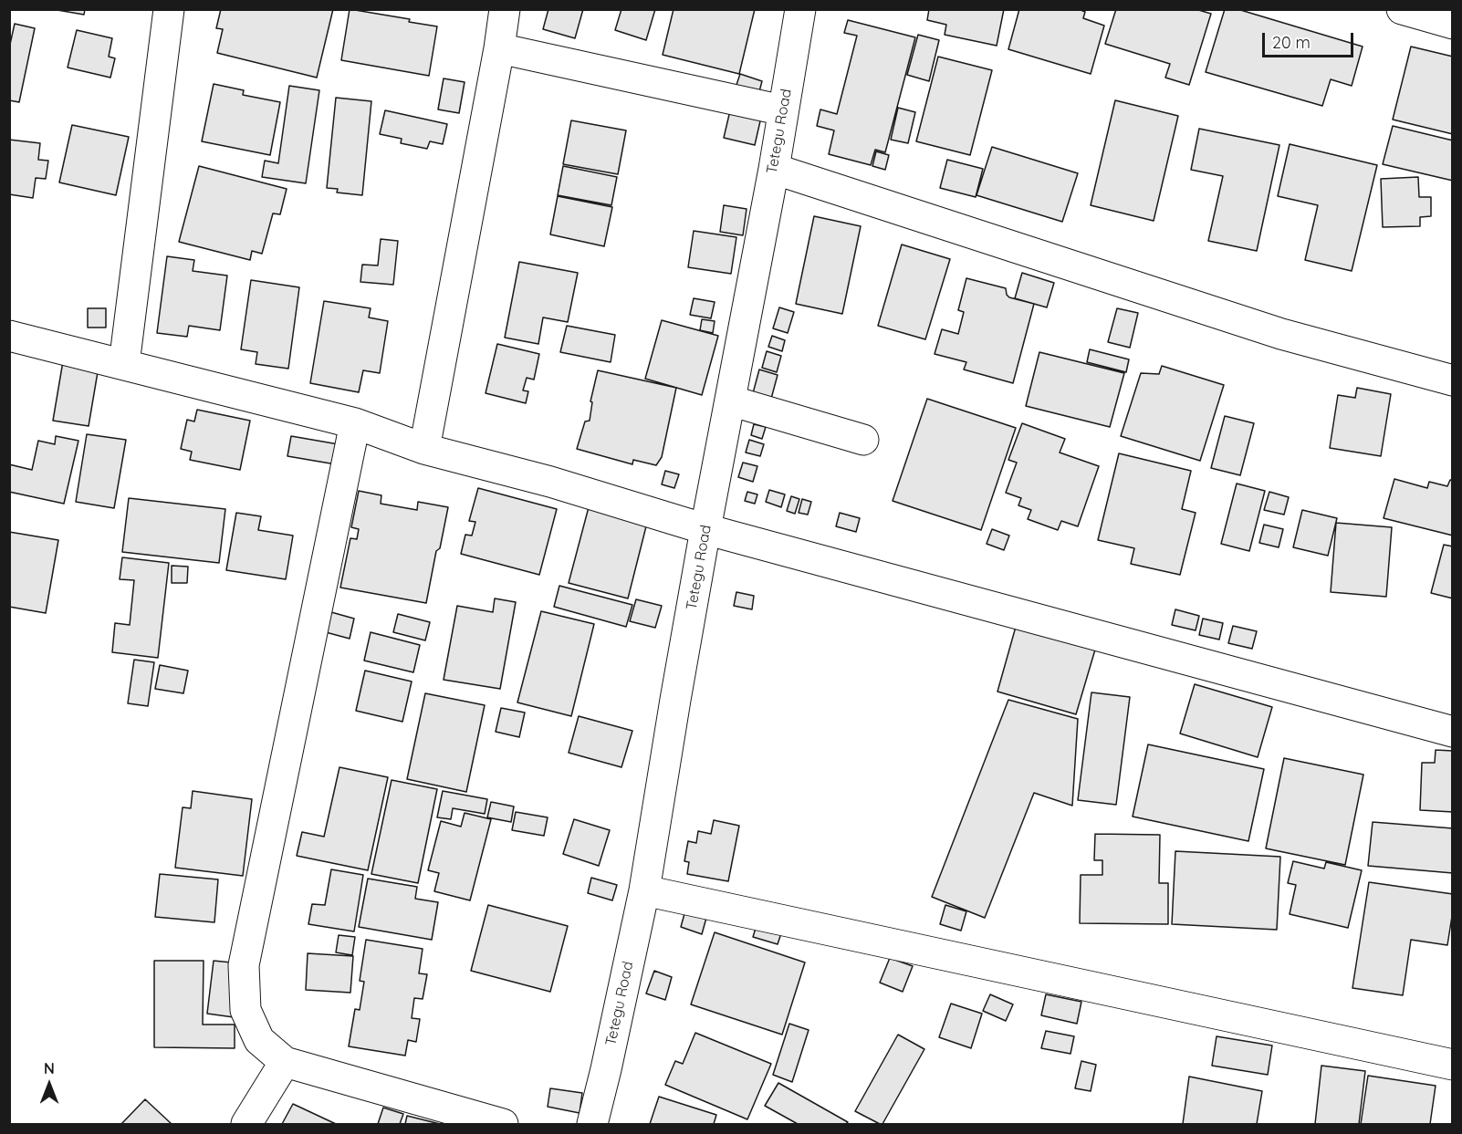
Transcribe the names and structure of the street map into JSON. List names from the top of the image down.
{
  "streets": {
    "street": ["Tetegu Road"]
  },
  "scale_bar": "20 m",
  "north": "top"
}
